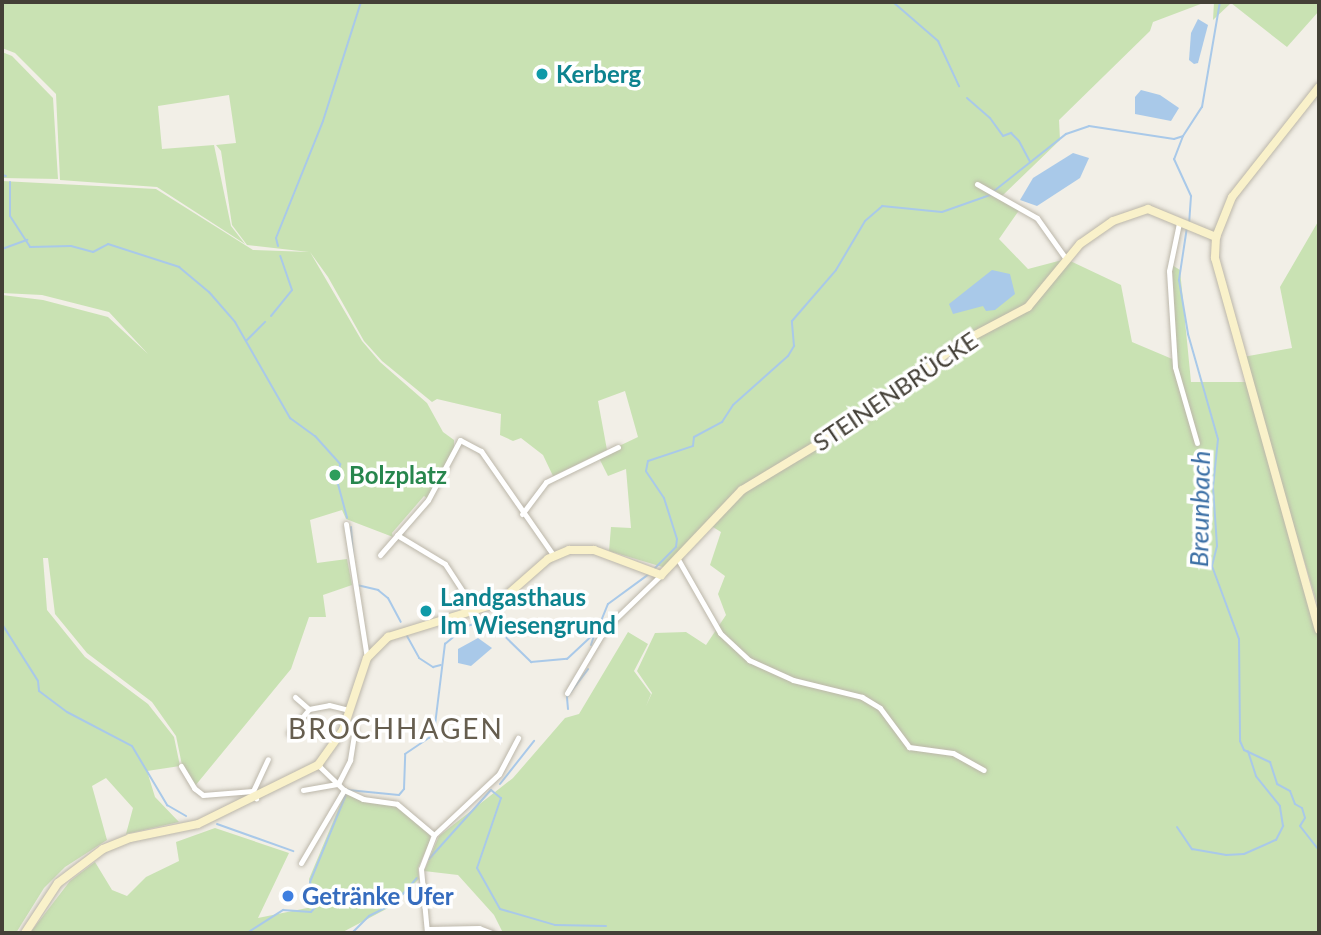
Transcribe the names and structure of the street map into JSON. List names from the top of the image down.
{
  "streets": {
    "main road": ["STEINENBRÜCKE"]
  },
  "districts": ["BROCHHAGEN"],
  "water": ["Breunbach"],
  "places": [
    "Kerberg",
    "Bolzplatz",
    "Landgasthaus Im Wiesengrund",
    "Getränke Ufer"
  ]
}
